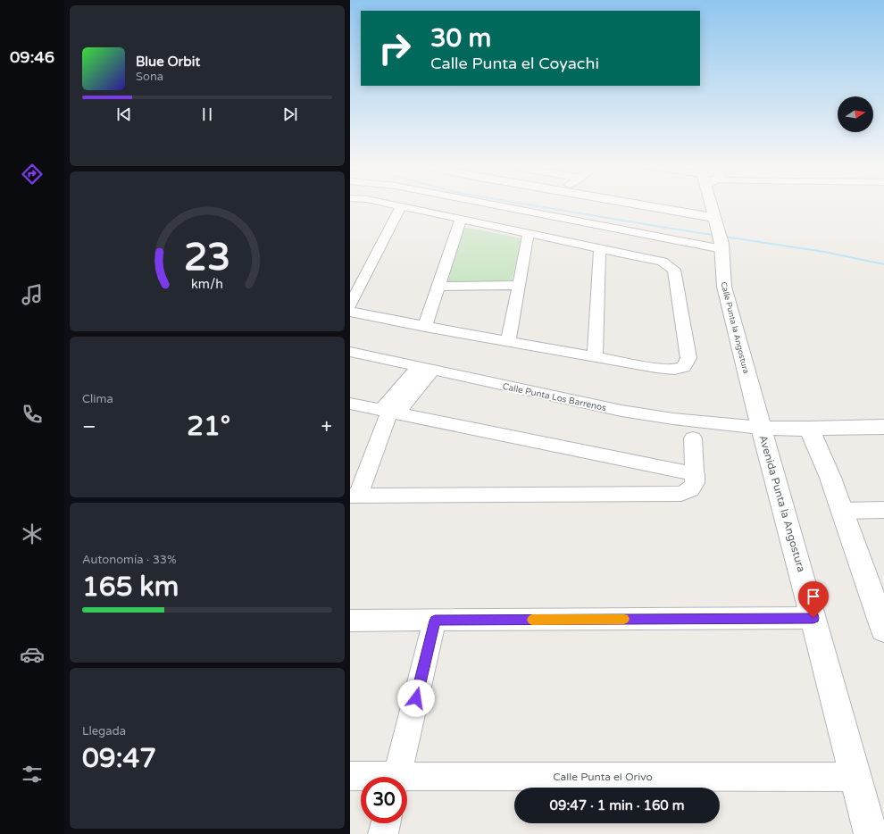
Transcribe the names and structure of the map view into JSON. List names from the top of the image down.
{
  "streets": {
    "street": [
      "Calle Punta la Angostura",
      "Calle Punta Los Barrenos",
      "Avenida Punta la Angostura",
      "Calle Punta el Orivo"
    ]
  },
  "crossings": [
    ["Calle Punta la Angostura", "Calle Punta Los Barrenos"],
    ["Calle Punta la Angostura", "Avenida Punta la Angostura"],
    ["Calle Punta Los Barrenos", "Avenida Punta la Angostura"],
    ["Avenida Punta la Angostura", "Calle Punta el Orivo"]
  ],
  "north": "right",
  "page": {
    "tabs": "09:46",
    "turn": ["30 m", "Calle Punta el Coyachi"],
    "song": ["Blue Orbit", "Sona"],
    "tile": [
      "Clima",
      ["Autonomía · 33%", "165 km"],
      ["Llegada", "09:47"]
    ],
    "heat": ["−", "21°", "+"],
    "limit": "30",
    "trip": "09:47 · 1 min · 160 m",
    "gauge": ["23", "km/h"]
  }
}
